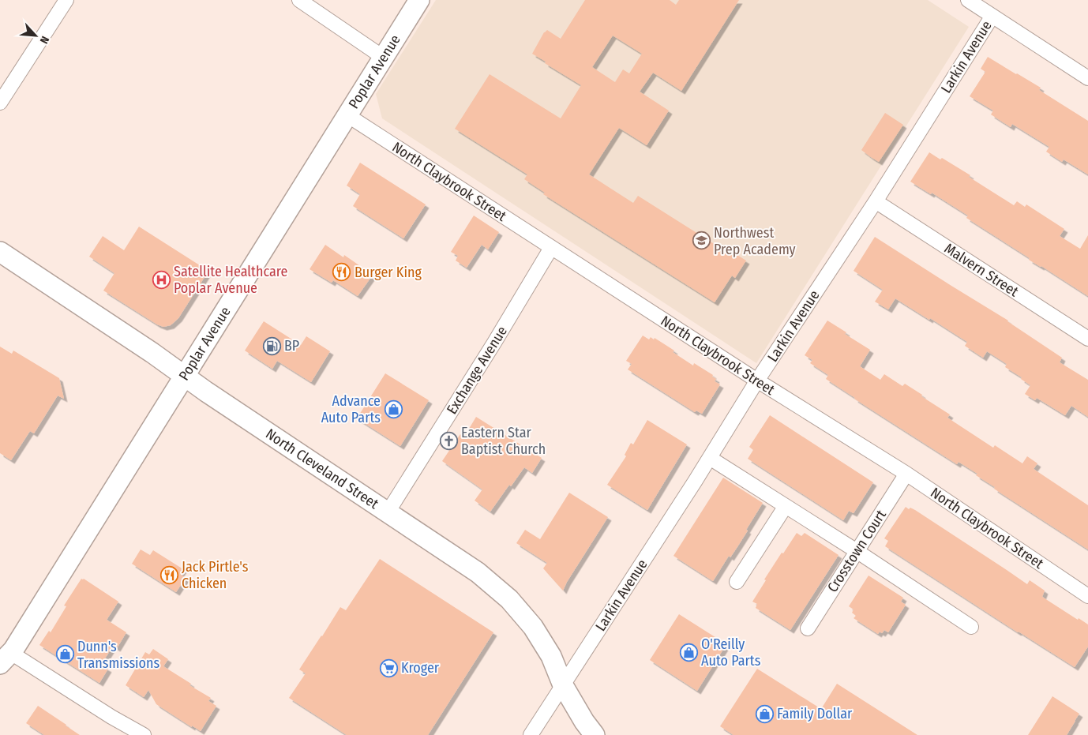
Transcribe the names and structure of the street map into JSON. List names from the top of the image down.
{
  "streets": {
    "main road": ["Poplar Avenue", "North Cleveland Street"],
    "street": [
      "Larkin Avenue",
      "North Claybrook Street",
      "Malvern Street",
      "Exchange Avenue",
      "Crosstown Court"
    ]
  },
  "crossings": [
    ["Larkin Avenue", "North Claybrook Street"],
    ["Larkin Avenue", "Malvern Street"],
    ["Larkin Avenue", "North Cleveland Street"],
    ["Poplar Avenue", "North Claybrook Street"],
    ["Poplar Avenue", "North Cleveland Street"],
    ["North Claybrook Street", "Exchange Avenue"],
    ["North Claybrook Street", "Crosstown Court"],
    ["Exchange Avenue", "North Cleveland Street"]
  ],
  "places": {
    "school or university": ["Northwest Prep Academy"],
    "restaurant": ["Burger King", "Jack Pirtle's Chicken"],
    "hospital": ["Satellite Healthcare Poplar Avenue"],
    "fuel station": ["BP"],
    "shop": [
      "Advance Auto Parts",
      "O'Reilly Auto Parts",
      "Dunn's Transmissions",
      "Family Dollar"
    ],
    "church": ["Eastern Star Baptist Church"],
    "supermarket": ["Kroger"]
  },
  "north": "bottom right"
}
